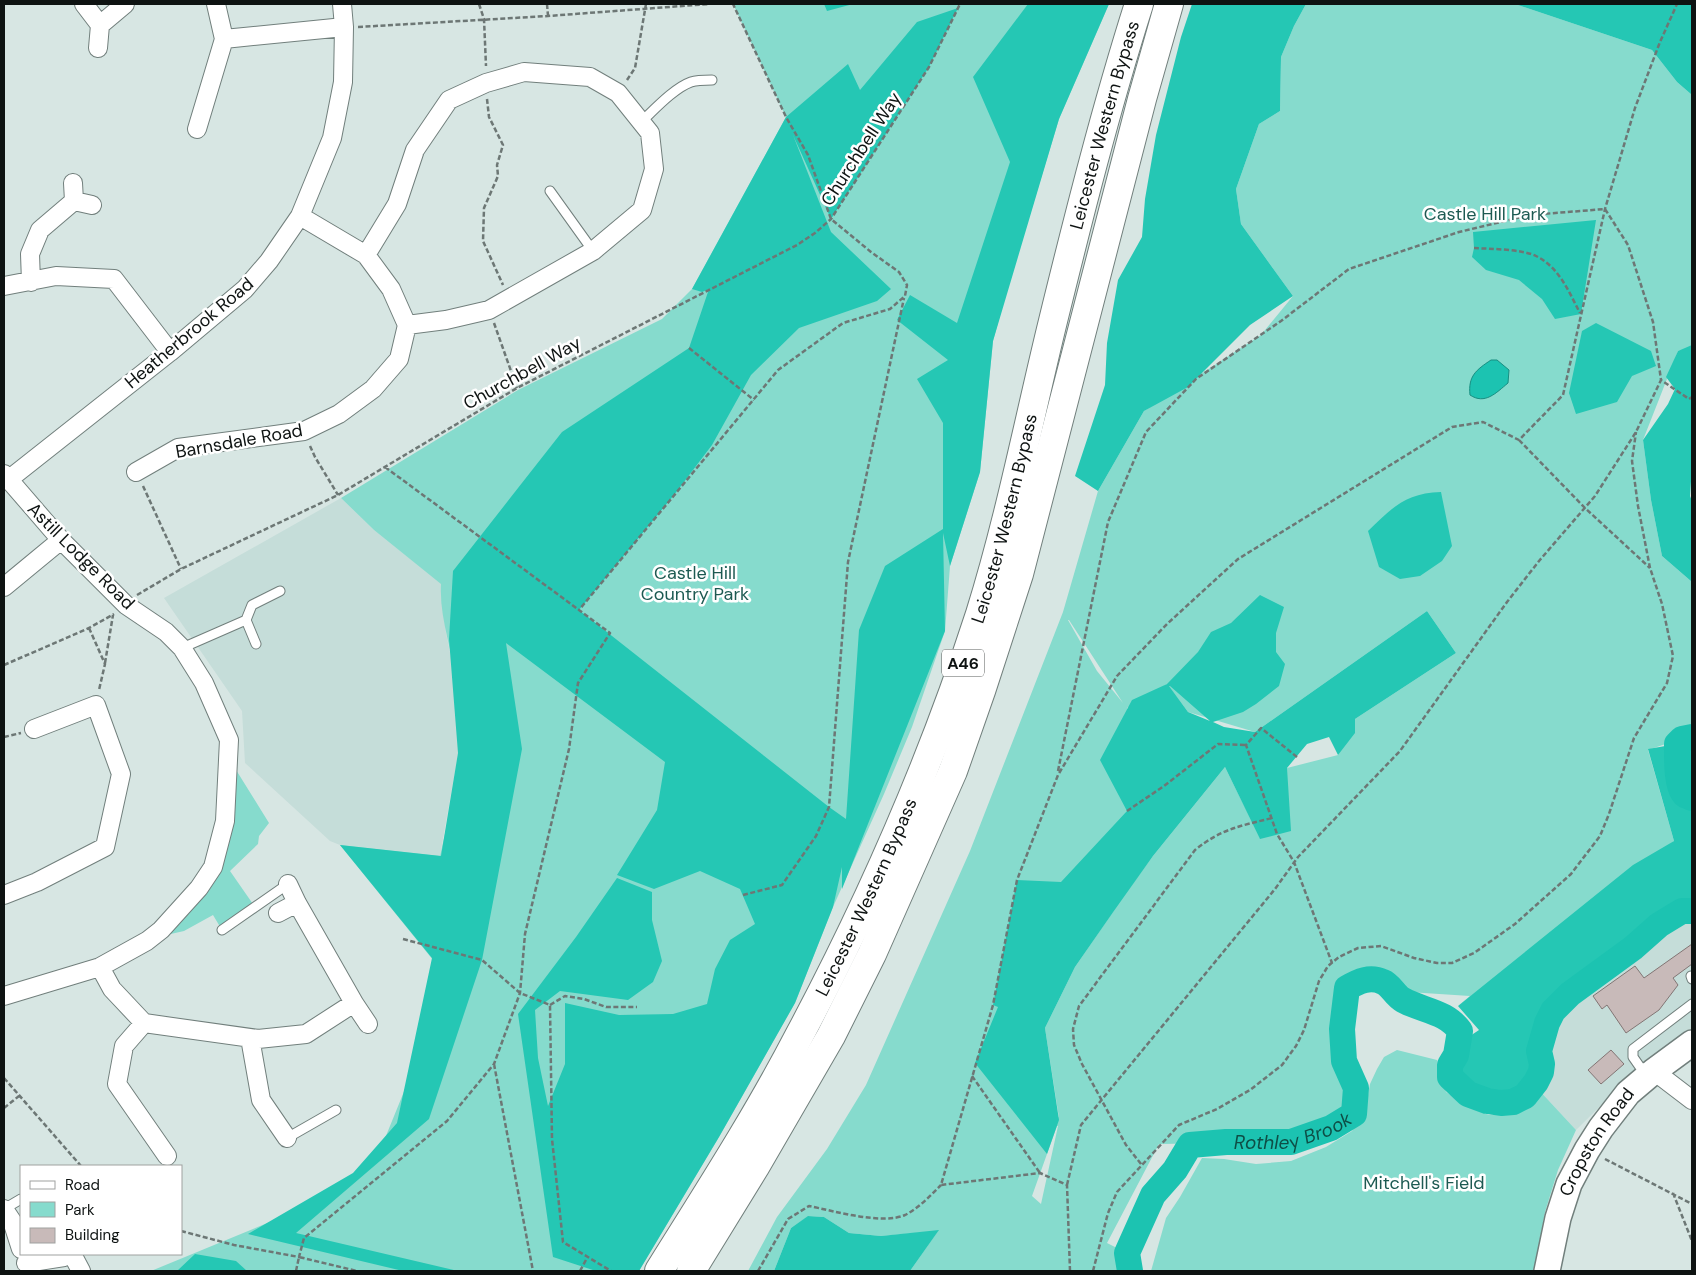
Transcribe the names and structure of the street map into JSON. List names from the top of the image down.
{
  "streets": {
    "highway": ["Leicester Western Bypass", "A46"],
    "street": [
      "Heatherbrook Road",
      "Barnsdale Road",
      "Astill Lodge Road",
      "Cropston Road"
    ],
    "path": ["Churchbell Way"]
  },
  "crossings": [
    ["Churchbell Way", "Astill Lodge Road"],
    ["Heatherbrook Road", "Astill Lodge Road"]
  ],
  "water": ["Rothley Brook"],
  "parks": ["Castle Hill Park", "Castle Hill Country Park", "Mitchell's Field"],
  "legend": ["Road", "Park", "Building"]
}
